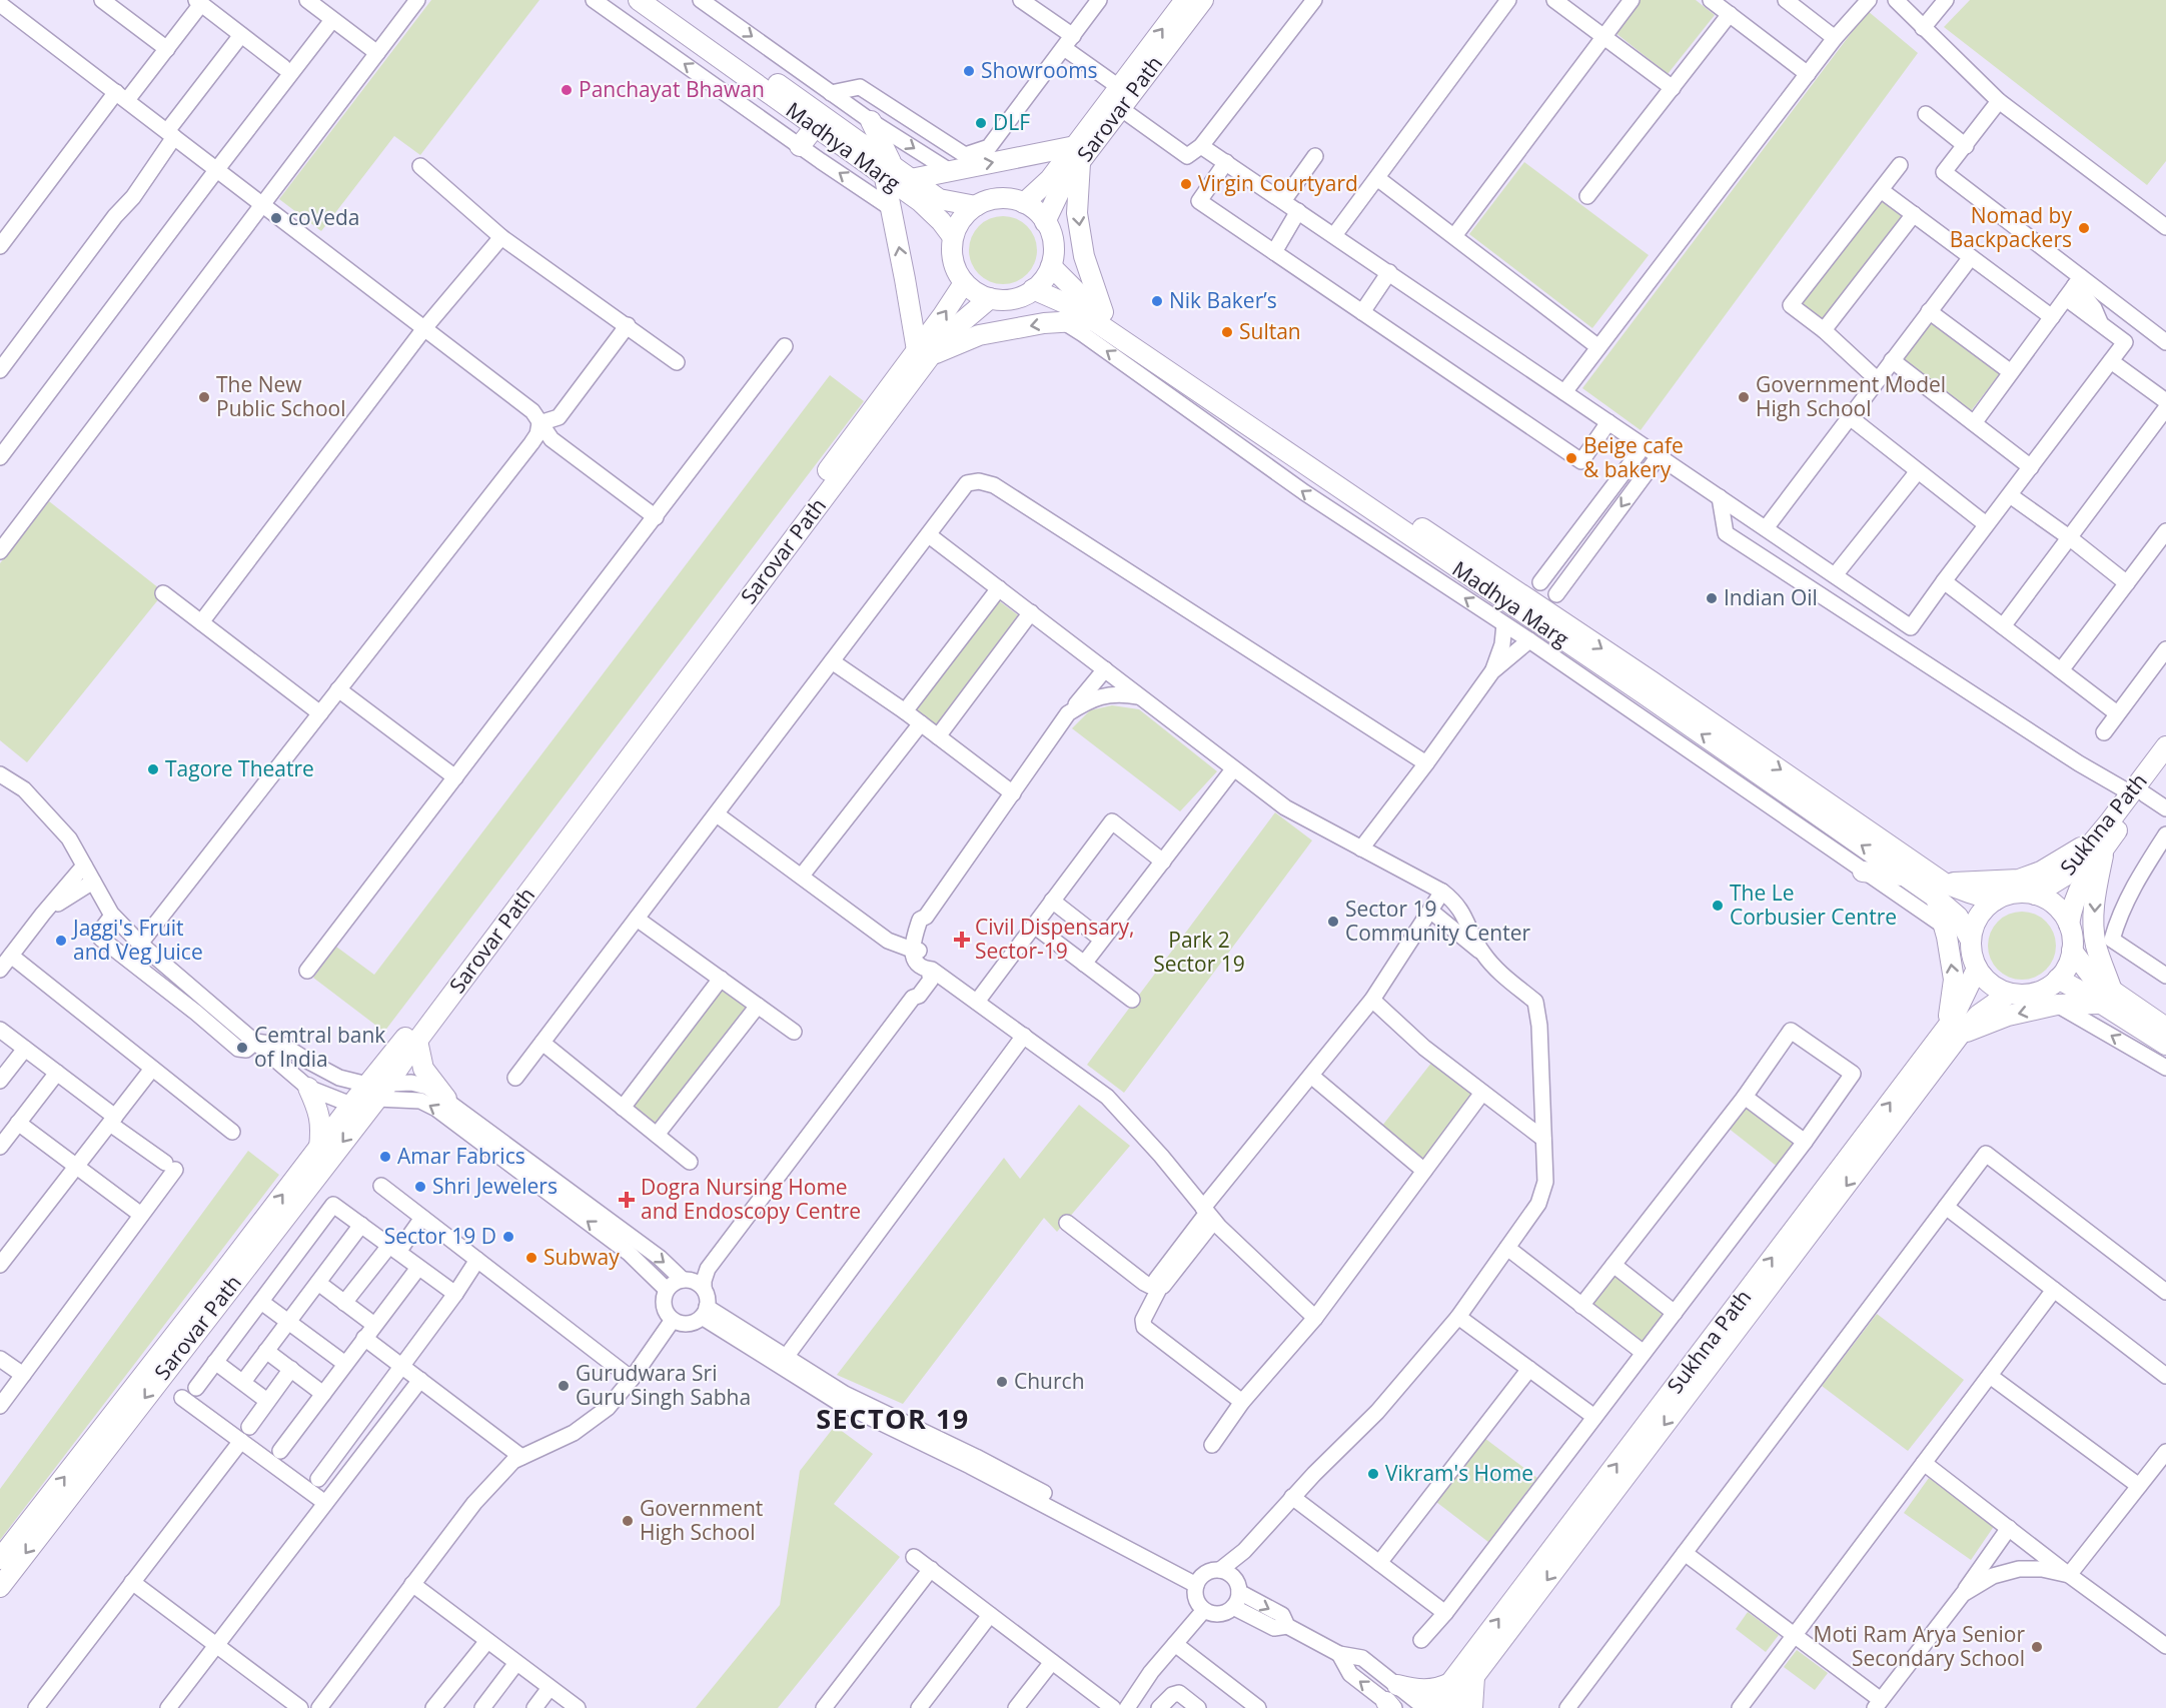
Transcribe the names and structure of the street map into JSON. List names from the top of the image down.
{
  "streets": {
    "main road": ["Sarovar Path", "Madhya Marg", "Sukhna Path"]
  },
  "crossings": [
    ["Sarovar Path", "Madhya Marg"],
    ["Madhya Marg", "Sukhna Path"]
  ],
  "districts": ["SECTOR 19"],
  "parks": ["Park 2 Sector 19"],
  "places": {
    "other": [
      "Showrooms",
      "Panchayat Bhawan",
      "DLF",
      "Virgin Courtyard",
      "coVeda",
      "Nomad by Backpackers",
      "Nik Baker’s",
      "Sultan",
      "The New Public School",
      "Government Model High School",
      "Beige cafe & bakery",
      "Indian Oil",
      "Tagore Theatre",
      "The Le Corbusier Centre",
      "Sector 19 Community Center",
      "Jaggi's Fruit and Veg Juice",
      "Cemtral bank of India",
      "Amar Fabrics",
      "Shri Jewelers",
      "Sector 19 D",
      "Subway",
      "Church",
      "Gurudwara Sri Guru Singh Sabha",
      "Vikram's Home",
      "Government High School",
      "Moti Ram Arya Senior Secondary School"
    ],
    "health": ["Civil Dispensary, Sector-19", "Dogra Nursing Home and Endoscopy Centre"]
  }
}
